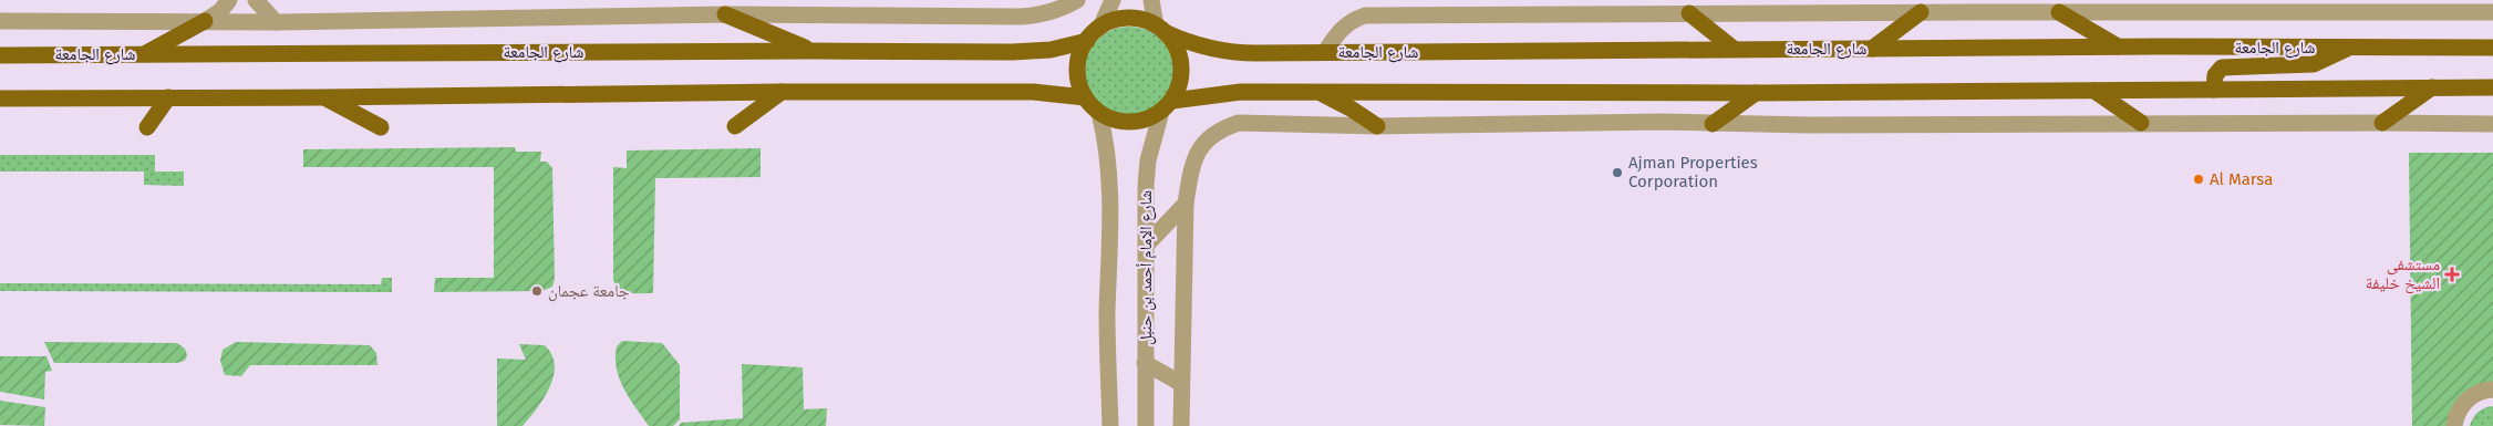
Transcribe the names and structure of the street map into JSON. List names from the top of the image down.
{
  "streets": {
    "main road": ["شارع الجامعة"],
    "street": ["شارع الإمام أحمد بن حنبل"]
  },
  "crossings": [
    ["شارع الجامعة", "شارع الإمام أحمد بن حنبل"]
  ],
  "places": {
    "other": ["Ajman Properties Corporation", "Al Marsa", "جامعة عجمان"],
    "health": ["مستشفى الشيخ خليفة"]
  }
}
